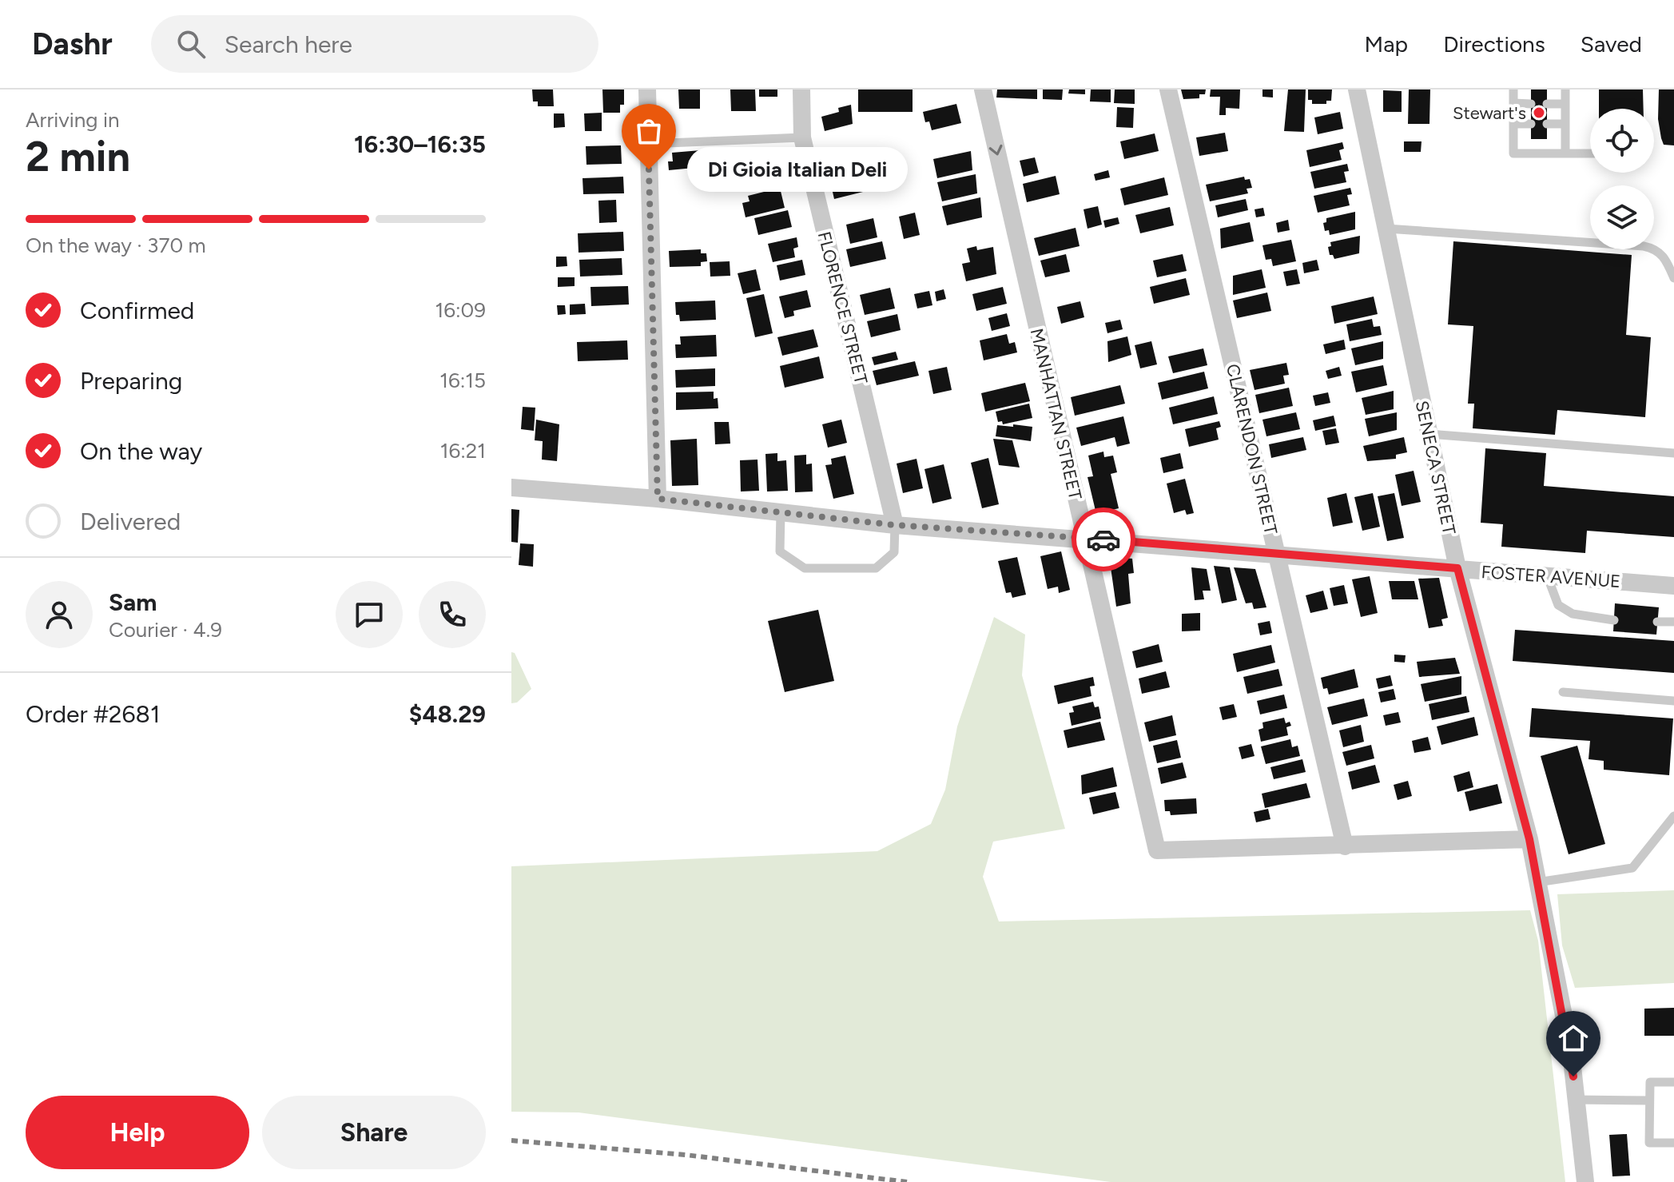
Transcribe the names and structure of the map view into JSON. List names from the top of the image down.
{
  "streets": {
    "street": [
      "FLORENCE STREET",
      "MANHATTAN STREET",
      "CLARENDON STREET",
      "SENECA STREET",
      "FOSTER AVENUE"
    ]
  },
  "crossings": [
    ["FLORENCE STREET", "FOSTER AVENUE"],
    ["MANHATTAN STREET", "CLARENDON STREET"],
    ["MANHATTAN STREET", "FOSTER AVENUE"],
    ["CLARENDON STREET", "FOSTER AVENUE"],
    ["SENECA STREET", "FOSTER AVENUE"]
  ],
  "one_way": ["MANHATTAN STREET"],
  "places": ["Stewart's", "Di Gioia Italian Deli"],
  "page": {
    "header": "Dashr",
    "search": "Search here",
    "nav": ["Map", "Directions", "Saved"],
    "heading": ["2 min", "Arriving in", "16:30–16:35"],
    "panel": [
      "Sam",
      "Courier · 4.9",
      "Order #2681",
      "$48.29"
    ],
    "bubble": "Di Gioia Italian Deli",
    "bar": "On the way · 370 m",
    "list": [
      ["Confirmed", "16:09"],
      ["Preparing", "16:15"],
      ["On the way", "16:21"],
      "Delivered"
    ],
    "buttons": ["Help", "Share"]
  }
}
